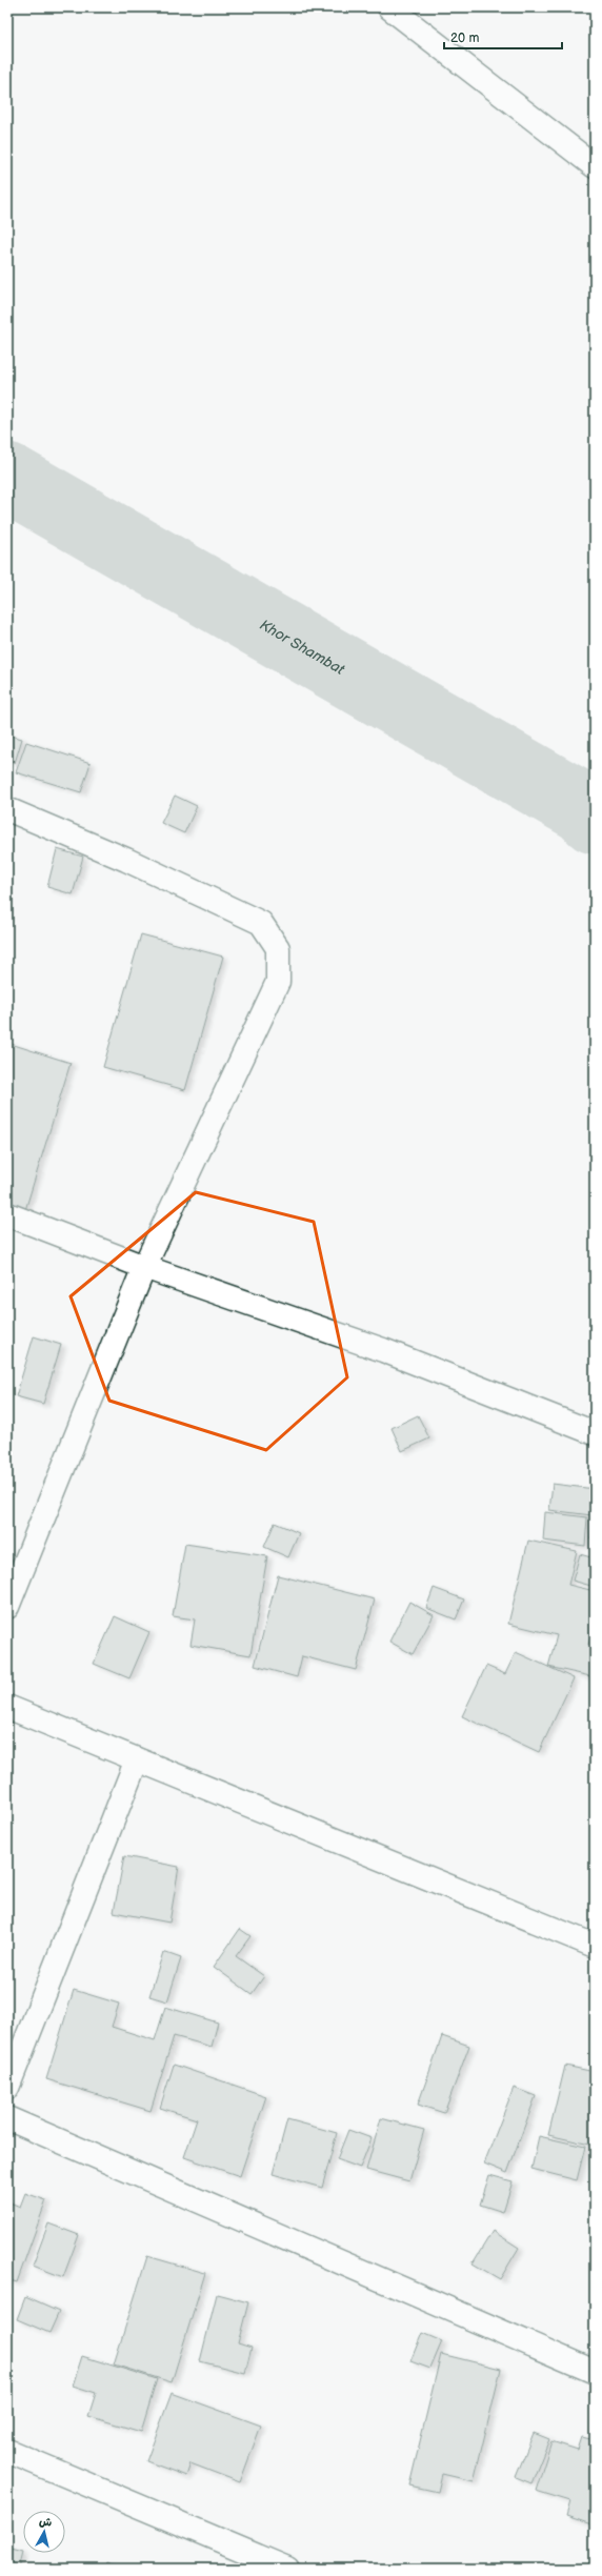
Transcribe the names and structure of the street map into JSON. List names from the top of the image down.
{
  "water": ["Khor Shambat"],
  "scale_bar": "20 m",
  "north": "top"
}
